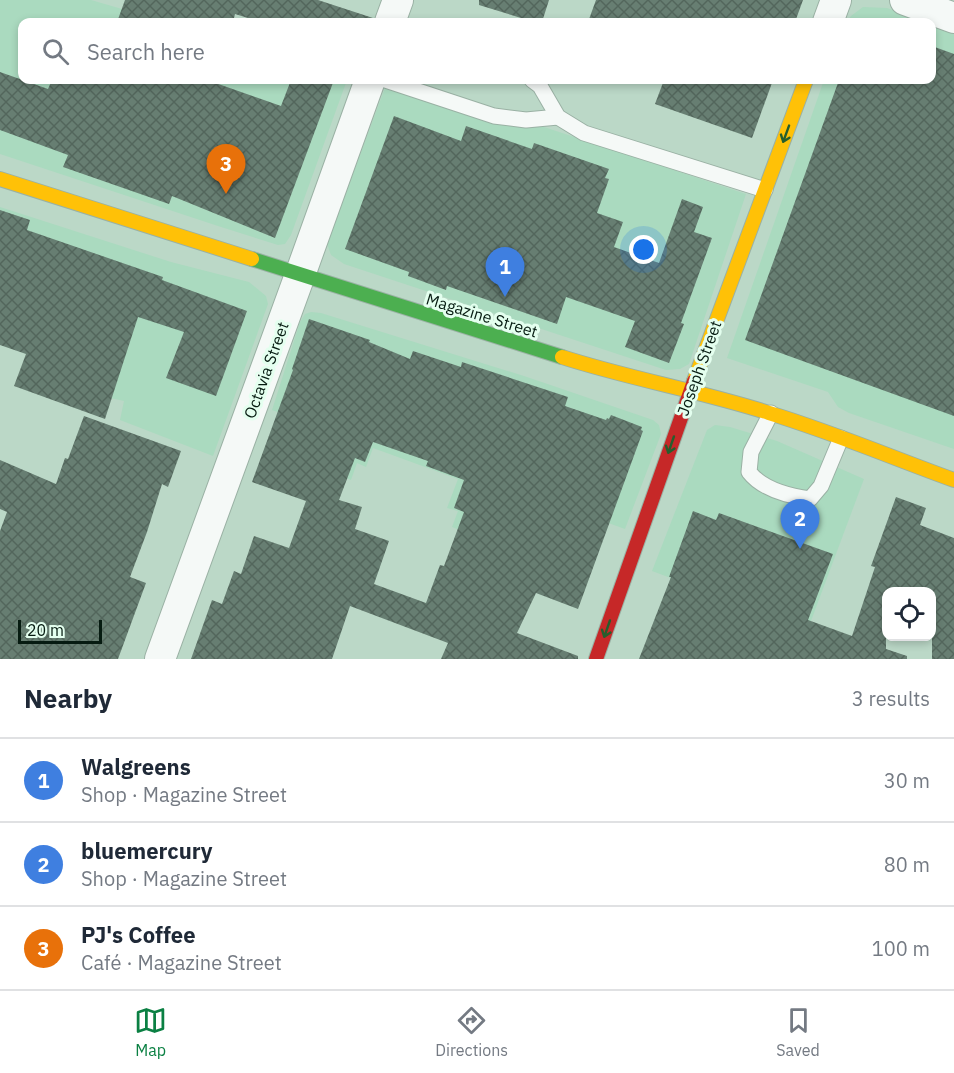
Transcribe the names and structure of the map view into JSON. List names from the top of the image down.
{
  "streets": {
    "street": ["Magazine Street", "Joseph Street", "Octavia Street"]
  },
  "crossings": [
    ["Magazine Street", "Joseph Street"],
    ["Magazine Street", "Octavia Street"]
  ],
  "one_way": ["Joseph Street"],
  "scale_bar": "20 m",
  "page": {
    "search": "Search here",
    "pins": ["3", "1", "2"],
    "scale": "20 m",
    "heading": ["Nearby", "3 results"],
    "list": [
      {
        "mark": "1",
        "name": "Walgreens",
        "note": "Shop · Magazine Street",
        "value": "30 m"
      },
      {
        "mark": "2",
        "name": "bluemercury",
        "note": "Shop · Magazine Street",
        "value": "80 m"
      },
      {
        "mark": "3",
        "name": "PJ's Coffee",
        "note": "Café · Magazine Street",
        "value": "100 m"
      }
    ],
    "nav": ["Map", "Directions", "Saved"]
  }
}
